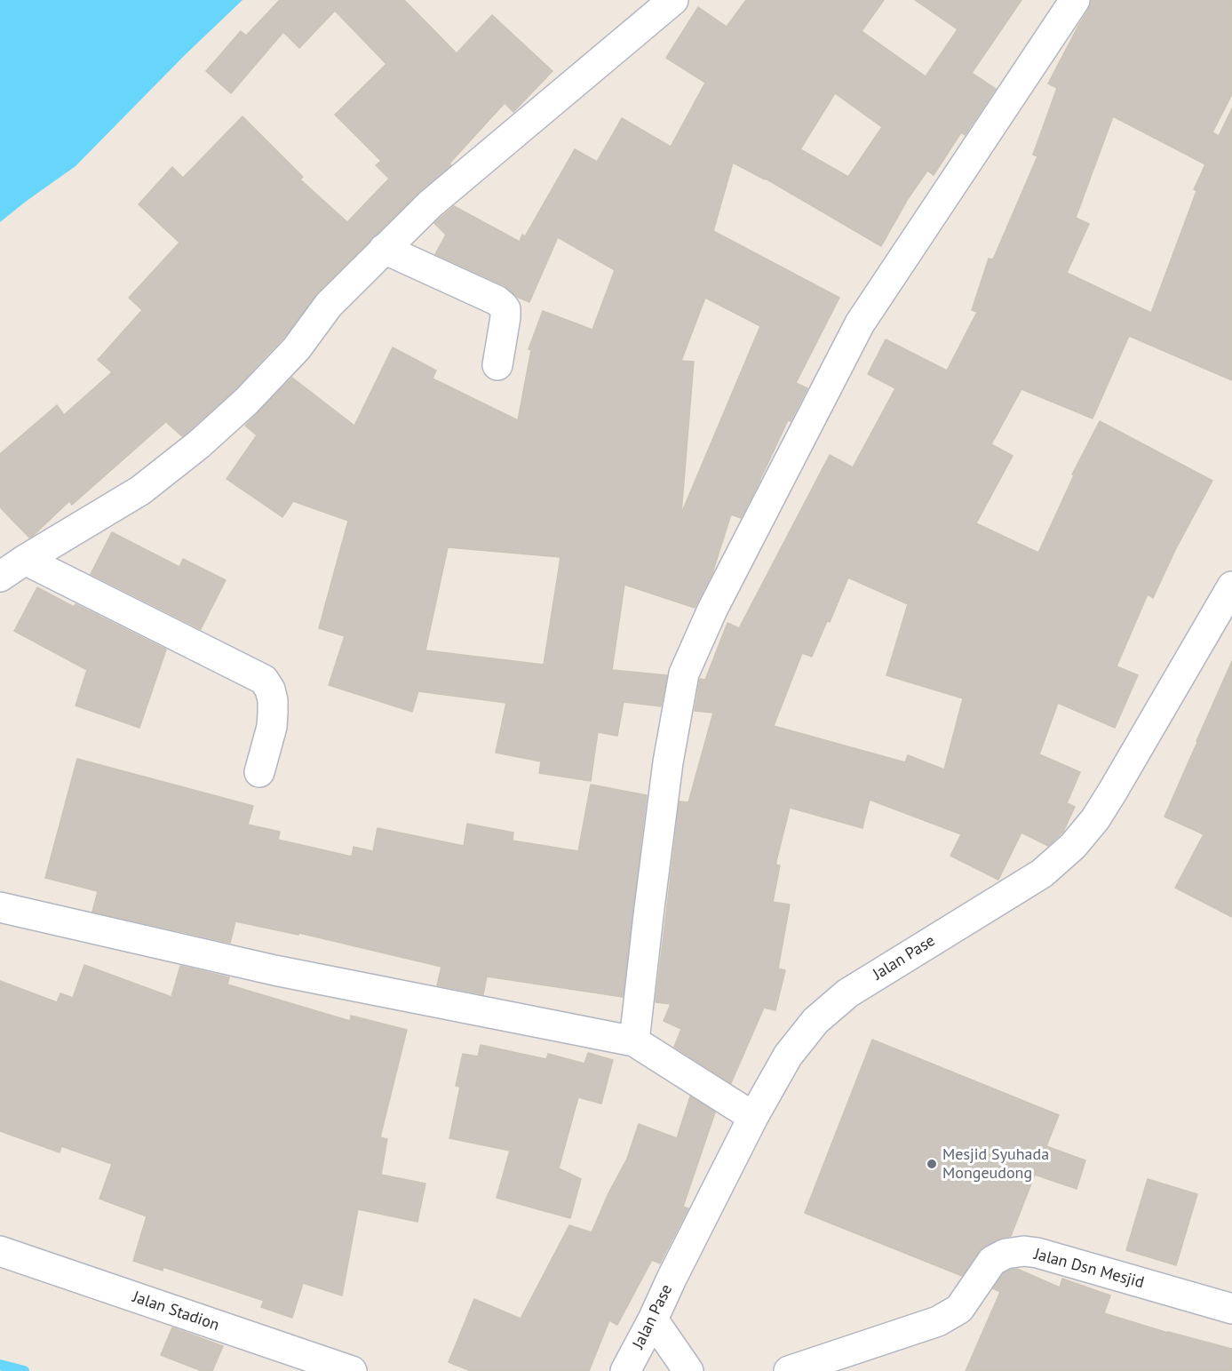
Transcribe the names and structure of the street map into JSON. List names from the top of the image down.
{
  "streets": {
    "street": ["Jalan Pase", "Jalan Dsn Mesjid", "Jalan Stadion"]
  },
  "places": ["Mesjid Syuhada Mongeudong"]
}
